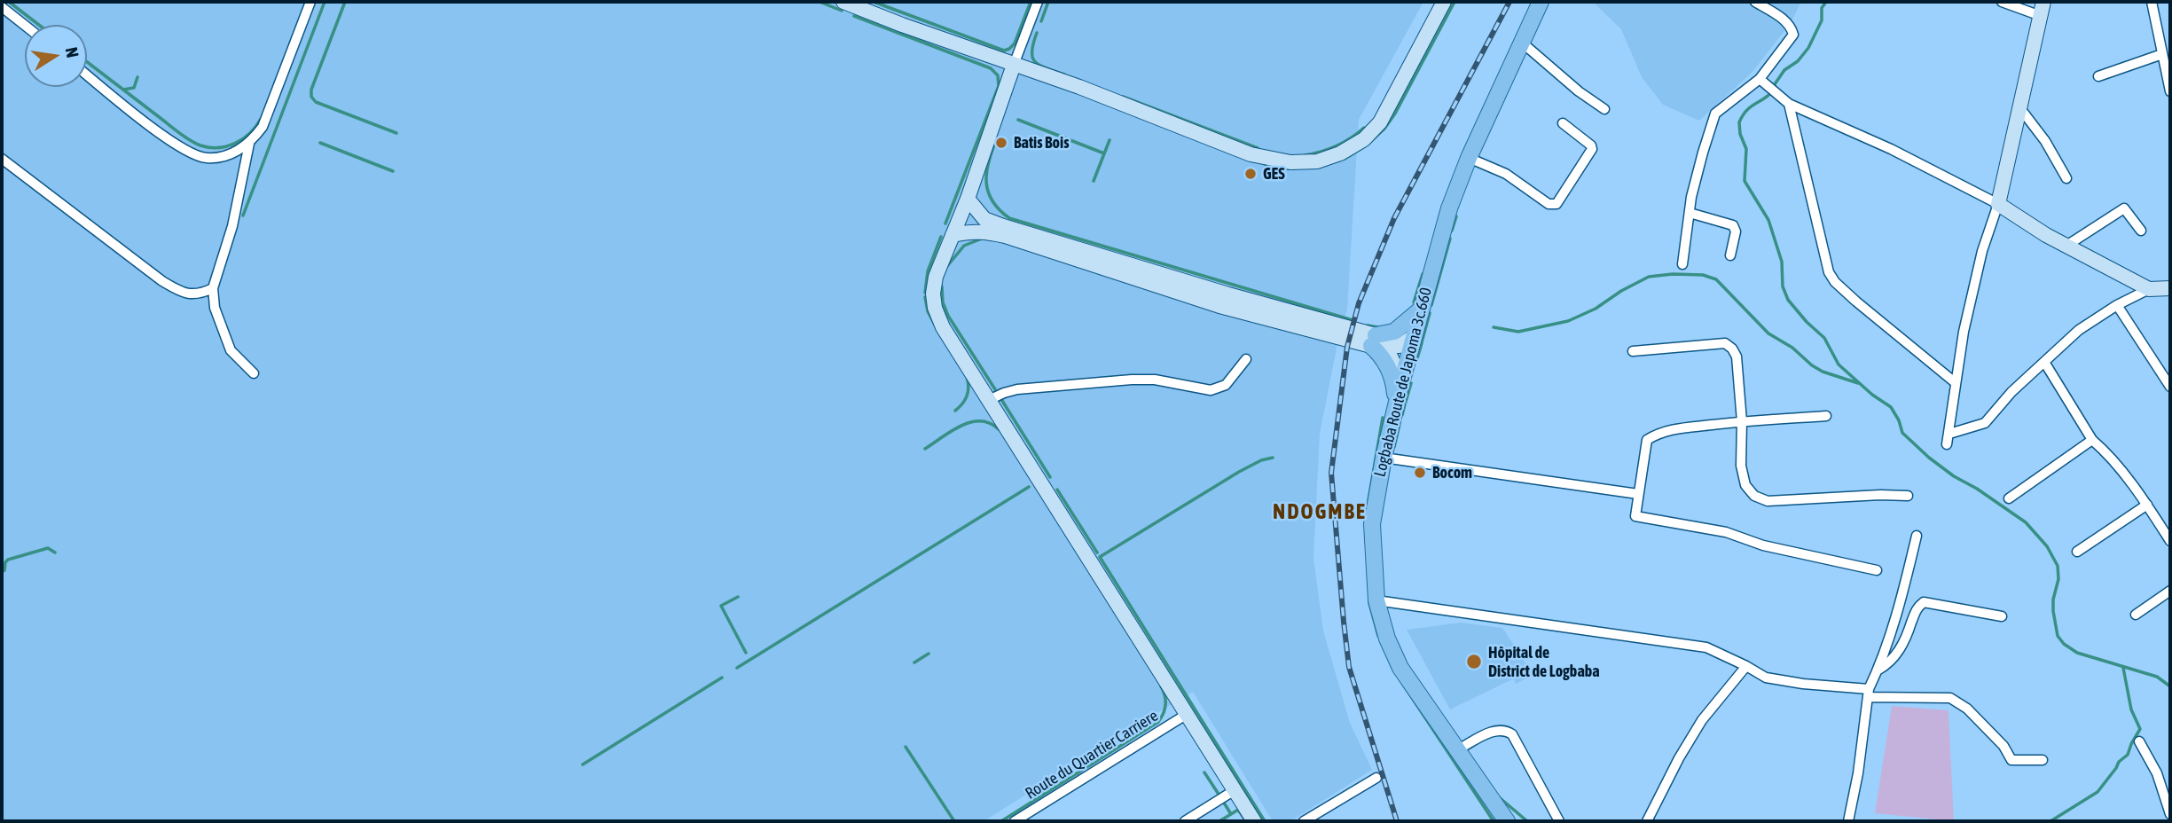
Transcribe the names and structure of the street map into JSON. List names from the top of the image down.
{
  "streets": {
    "main road": ["Logbaba Route de Japoma 3c.660"],
    "street": ["Route du Quartier Carriere"]
  },
  "districts": ["NDOGMBE"],
  "places": [
    "Batis Bois",
    "GES",
    "Bocom",
    "Hôpital de District de Logbaba"
  ],
  "north": "right"
}
